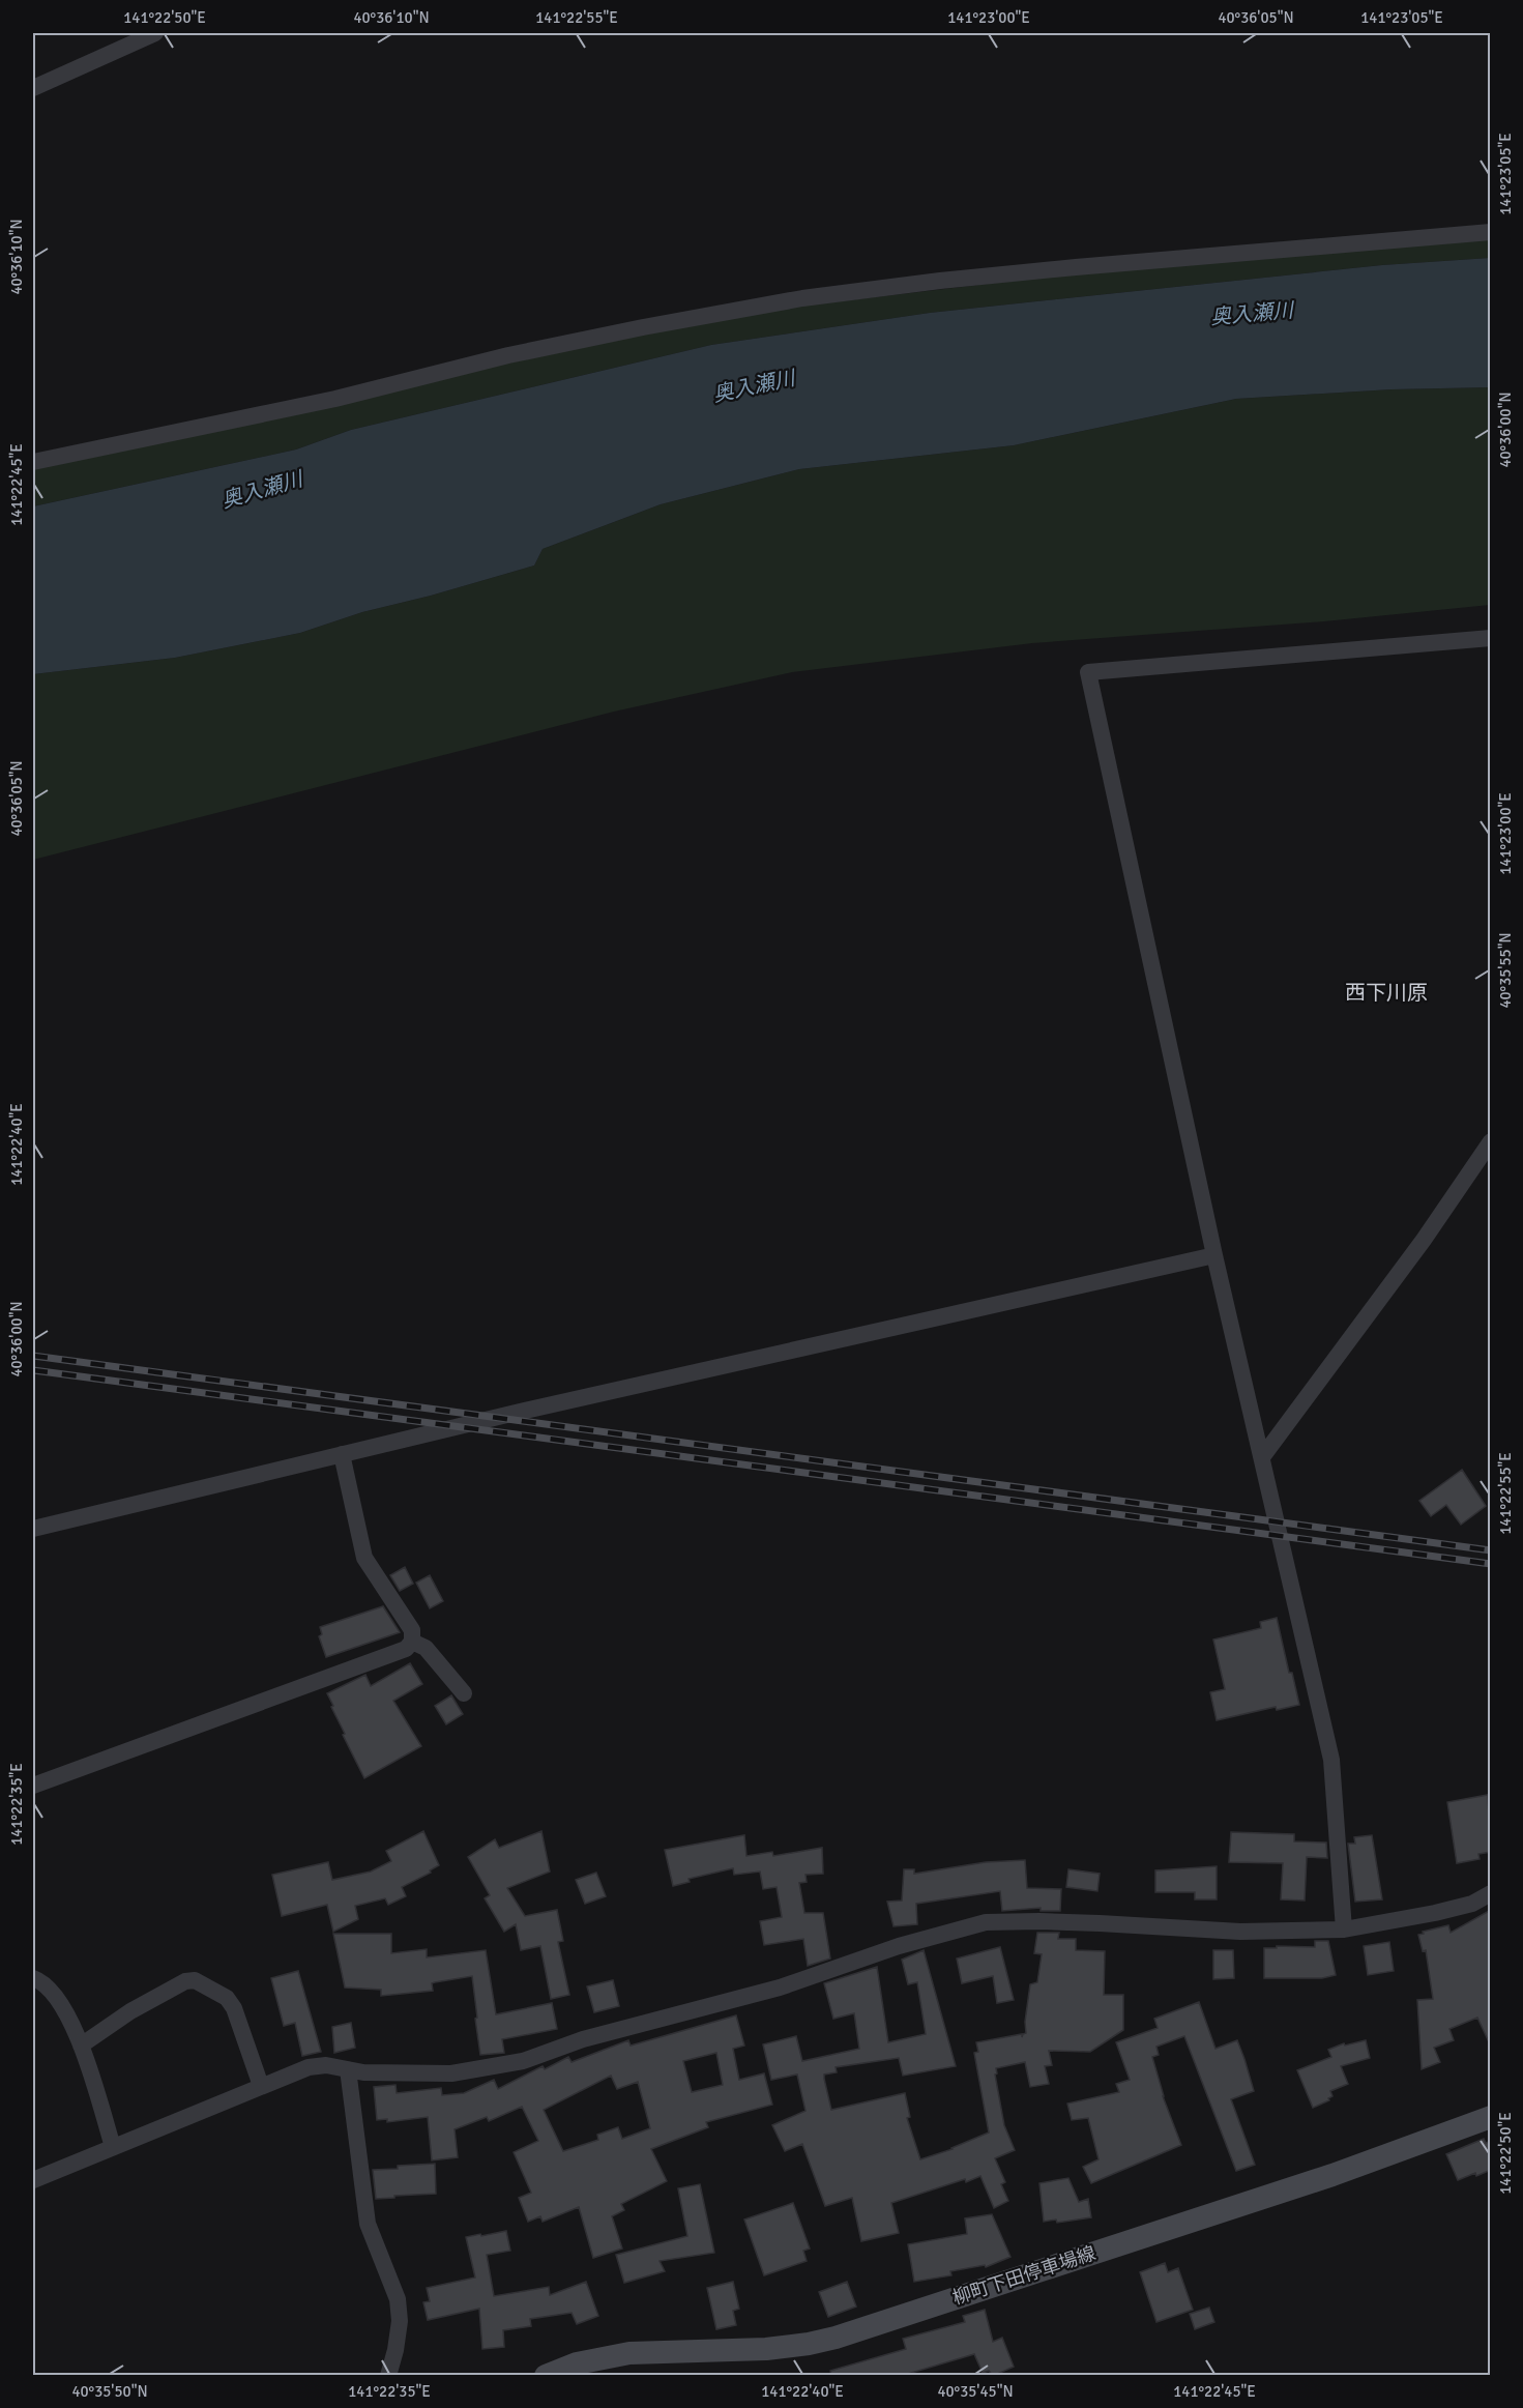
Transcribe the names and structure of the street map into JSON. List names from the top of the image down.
{
  "streets": {
    "main road": ["柳町下田停車場線"]
  },
  "districts": ["西下川原"],
  "water": ["奥入瀬川"],
  "coordinates": [
    "141°22'50\"E",
    "40°36'10\"N",
    "141°22'55\"E",
    "141°23'00\"E",
    "40°36'05\"N",
    "141°23'05\"E",
    "40°36'00\"N",
    "141°22'45\"E",
    "40°35'55\"N",
    "141°22'40\"E",
    "141°22'35\"E",
    "40°35'50\"N",
    "40°35'45\"N"
  ]
}
